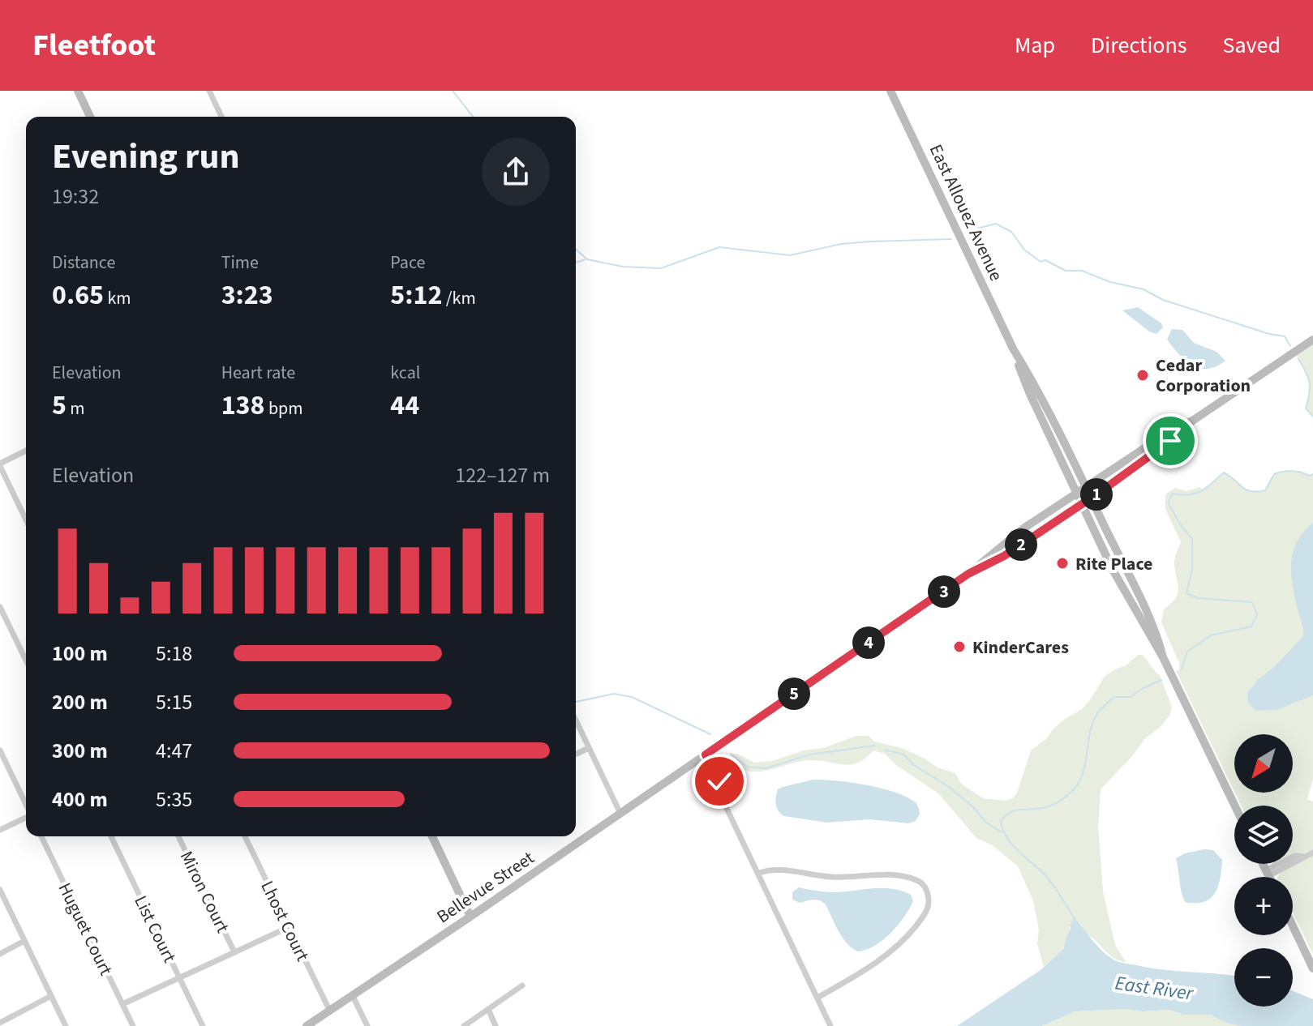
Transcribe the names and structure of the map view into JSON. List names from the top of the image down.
{
  "streets": {
    "street": [
      "East Allouez Avenue",
      "Bellevue Street",
      "Miron Court",
      "Lhost Court",
      "Huguet Court",
      "List Court"
    ]
  },
  "crossings": [
    ["East Allouez Avenue", "Bellevue Street"],
    ["Bellevue Street", "Lhost Court"]
  ],
  "water": ["East River"],
  "places": ["Cedar Corporation", "Rite Place", "KinderCares"],
  "north": "bottom left",
  "page": {
    "header": "Fleetfoot",
    "nav": ["Map", "Directions", "Saved"],
    "heading": ["Evening run", "19:32"],
    "stats": [
      ["Distance", "0.65 km"],
      ["Time", "3:23"],
      ["Pace", "5:12 /km"],
      ["Elevation", "5 m"],
      ["Heart rate", "138 bpm"],
      ["kcal", "44"]
    ],
    "chart": ["Elevation", "122–127 m"],
    "pins": [
      "1",
      "2",
      "3",
      "4",
      "5"
    ],
    "list": [
      {
        "name": "100 m",
        "note": "5:18"
      },
      {
        "name": "200 m",
        "note": "5:15"
      },
      {
        "name": "300 m",
        "note": "4:47"
      },
      {
        "name": "400 m",
        "note": "5:35"
      }
    ],
    "map_buttons": ["+", "−"]
  }
}
